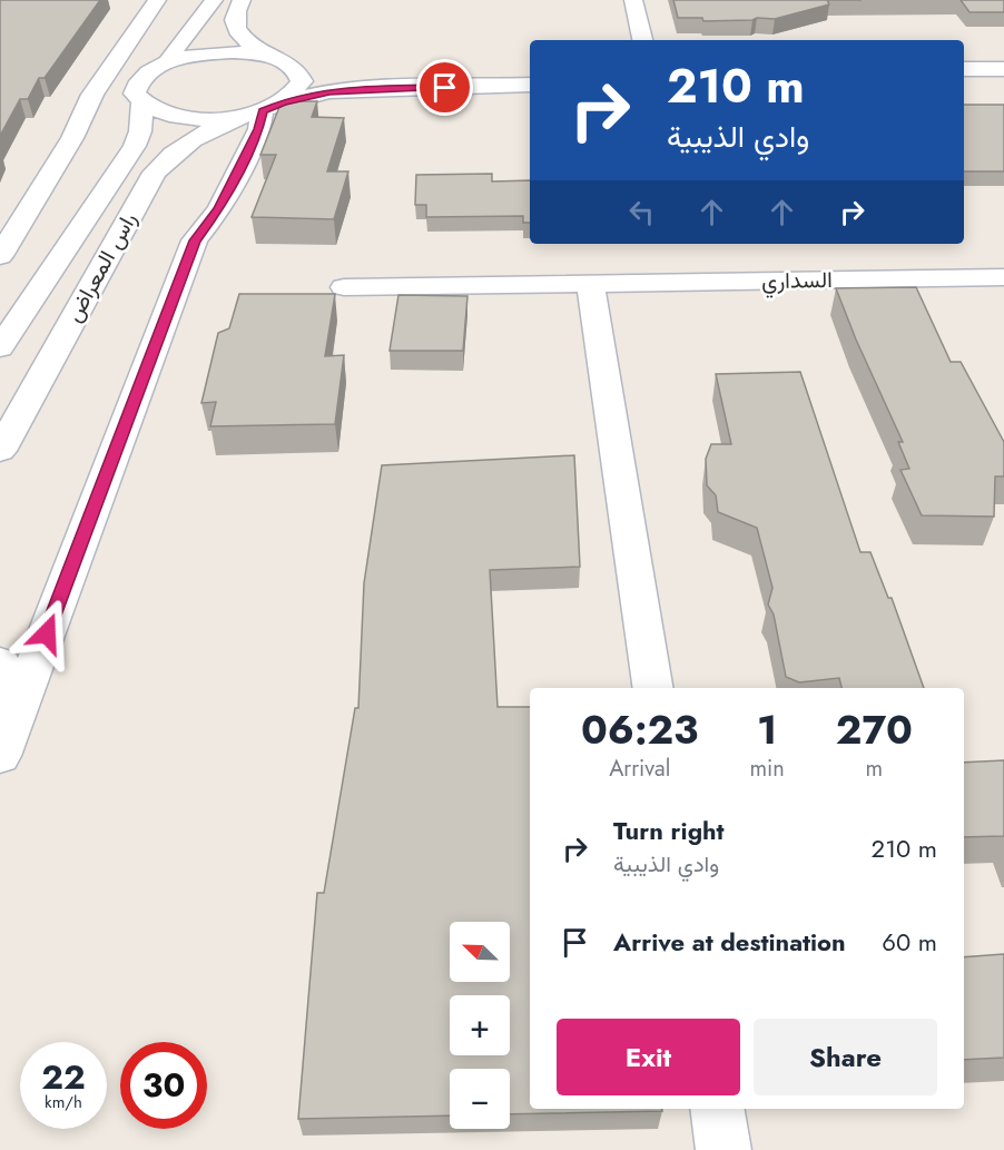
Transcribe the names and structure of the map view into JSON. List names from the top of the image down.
{
  "streets": {
    "street": ["راس المعراض", "السداري"]
  },
  "north": "top left",
  "page": {
    "turn": ["210 m", "وادي الذيبية"],
    "eta": [
      "06:23",
      "Arrival",
      "1",
      "min",
      "270",
      "m"
    ],
    "list": [
      {
        "name": "Turn right",
        "note": "وادي الذيبية",
        "value": "210 m"
      },
      {
        "name": "Arrive at destination",
        "value": "60 m"
      }
    ],
    "map_buttons": ["+", "−"],
    "buttons": ["Exit", "Share"],
    "speed": "22 km/h",
    "limit": "30"
  }
}
